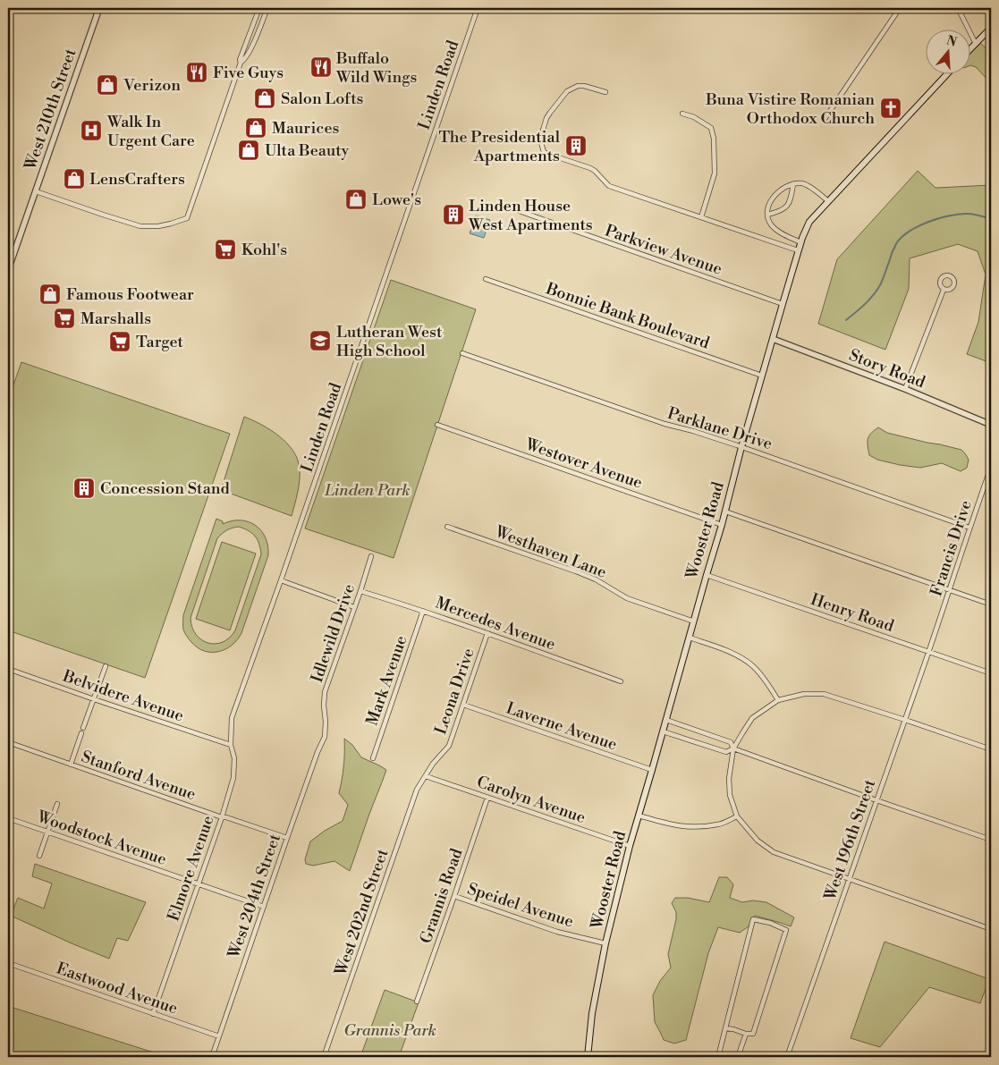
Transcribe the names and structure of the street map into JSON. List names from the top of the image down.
{
  "streets": {
    "main road": ["Wooster Road"],
    "street": [
      "Linden Road",
      "West 210th Street",
      "Parkview Avenue",
      "Bonnie Bank Boulevard",
      "Story Road",
      "Parklane Drive",
      "Westover Avenue",
      "Francis Drive",
      "Westhaven Lane",
      "Henry Road",
      "Mercedes Avenue",
      "Idlewild Drive",
      "Mark Avenue",
      "Leona Drive",
      "Belvidere Avenue",
      "Laverne Avenue",
      "Stanford Avenue",
      "Carolyn Avenue",
      "Woodstock Avenue",
      "West 196th Street",
      "Elmore Avenue",
      "West 204th Street",
      "Grannis Road",
      "Speidel Avenue",
      "West 202nd Street",
      "Eastwood Avenue"
    ]
  },
  "crossings": [
    ["Linden Road", "Elmore Avenue"],
    ["Parkview Avenue", "Wooster Road"],
    ["Bonnie Bank Boulevard", "Wooster Road"],
    ["Story Road", "Wooster Road"],
    ["Parklane Drive", "Wooster Road"],
    ["Parklane Drive", "Francis Drive"],
    ["Westover Avenue", "Wooster Road"],
    ["Wooster Road", "Westhaven Lane"],
    ["Wooster Road", "Henry Road"],
    ["Wooster Road", "Laverne Avenue"],
    ["Wooster Road", "Carolyn Avenue"],
    ["Wooster Road", "Speidel Avenue"],
    ["Francis Drive", "West 196th Street"],
    ["Henry Road", "West 196th Street"],
    ["Mercedes Avenue", "Idlewild Drive"],
    ["Mercedes Avenue", "Mark Avenue"],
    ["Mercedes Avenue", "Leona Drive"],
    ["Idlewild Drive", "West 204th Street"],
    ["Leona Drive", "Laverne Avenue"],
    ["Leona Drive", "Carolyn Avenue"],
    ["Leona Drive", "West 202nd Street"],
    ["Belvidere Avenue", "Elmore Avenue"],
    ["Stanford Avenue", "Elmore Avenue"],
    ["Stanford Avenue", "West 204th Street"],
    ["Carolyn Avenue", "Grannis Road"],
    ["Carolyn Avenue", "West 202nd Street"],
    ["Woodstock Avenue", "Elmore Avenue"],
    ["Woodstock Avenue", "West 204th Street"],
    ["Elmore Avenue", "Eastwood Avenue"],
    ["West 204th Street", "Eastwood Avenue"],
    ["Grannis Road", "Speidel Avenue"]
  ],
  "parks": ["Linden Park", "Grannis Park"],
  "places": {
    "restaurant": ["Buffalo Wild Wings", "Five Guys"],
    "shop": [
      "Verizon",
      "Salon Lofts",
      "Maurices",
      "Ulta Beauty",
      "LensCrafters",
      "Lowe's",
      "Famous Footwear"
    ],
    "church": ["Buna Vistire Romanian Orthodox Church"],
    "hospital": ["Walk In Urgent Care"],
    "building": ["The Presidential Apartments", "Linden House West Apartments", "Concession Stand"],
    "supermarket": ["Kohl's", "Marshalls", "Target"],
    "school or university": ["Lutheran West High School"]
  },
  "north": "top"
}
